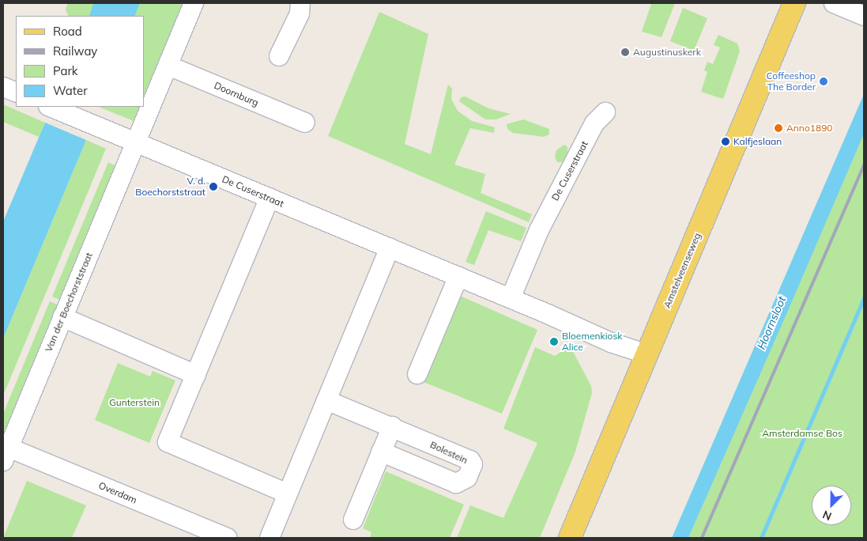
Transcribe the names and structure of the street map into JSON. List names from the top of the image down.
{
  "streets": {
    "main road": ["Amstelveenseweg"],
    "street": [
      "Doornburg",
      "De Cuserstraat",
      "Van der Boechorststraat",
      "Bolestein",
      "Overdam"
    ]
  },
  "crossings": [
    ["De Cuserstraat", "Amstelveenseweg"],
    ["De Cuserstraat", "Van der Boechorststraat"],
    ["Van der Boechorststraat", "Overdam"]
  ],
  "water": ["Hoornsloot"],
  "parks": ["Gunterstein", "Amsterdamse Bos"],
  "places": [
    "Augustinuskerk",
    "Coffeeshop The Border",
    "Anno1890",
    "Kalfjeslaan",
    "V. d. Boechorststraat",
    "Bloemenkiosk Alice"
  ],
  "legend": [
    "Road",
    "Railway",
    "Park",
    "Water"
  ],
  "north": "bottom left"
}
